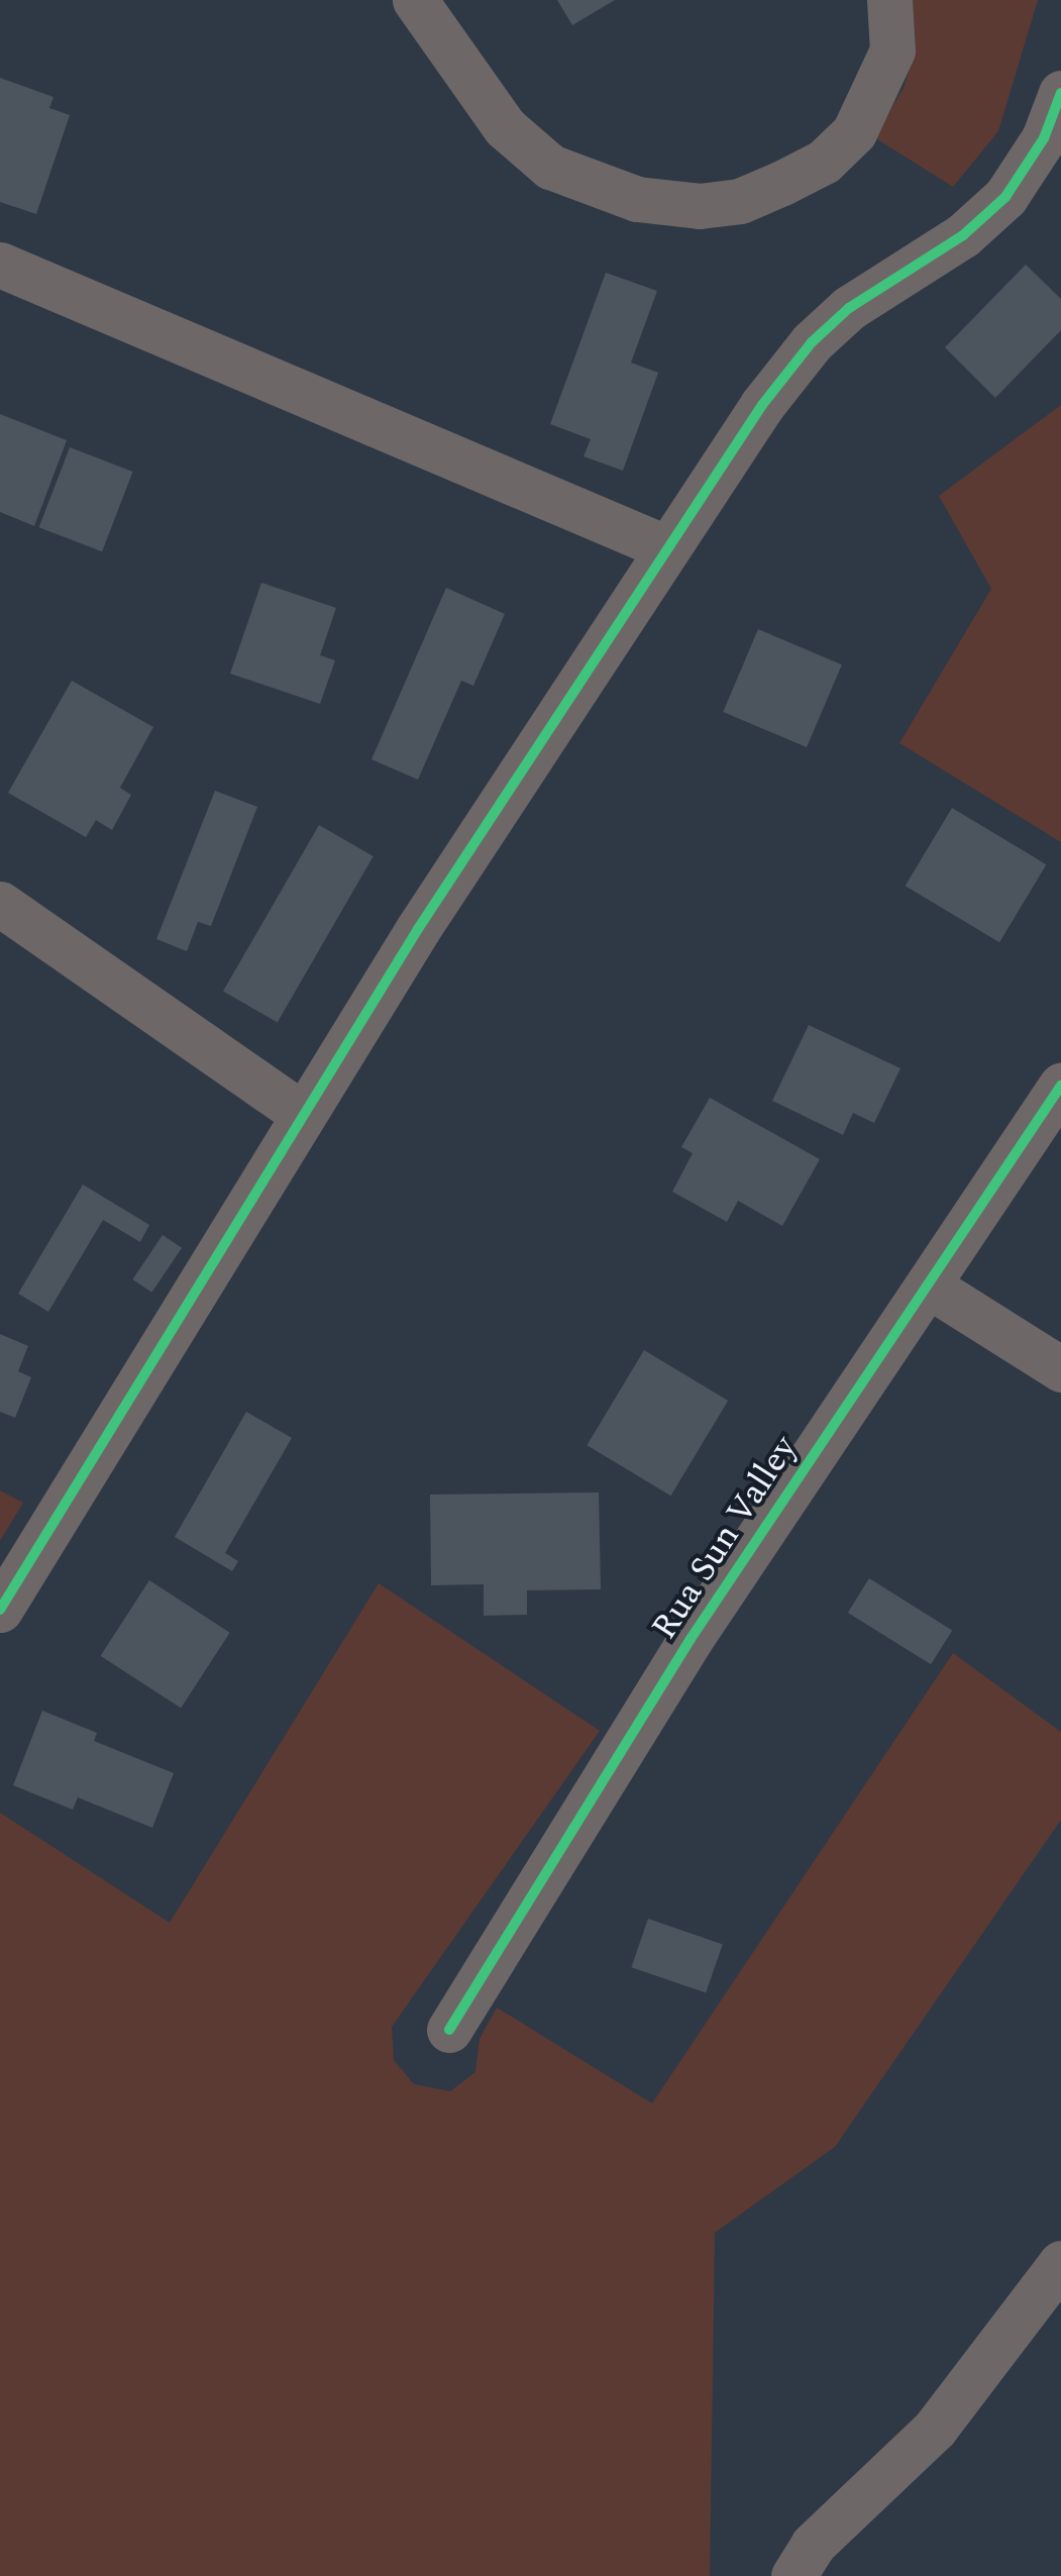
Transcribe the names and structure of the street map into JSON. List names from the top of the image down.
{
  "streets": {
    "street": ["Rua Sun Valley"]
  }
}
